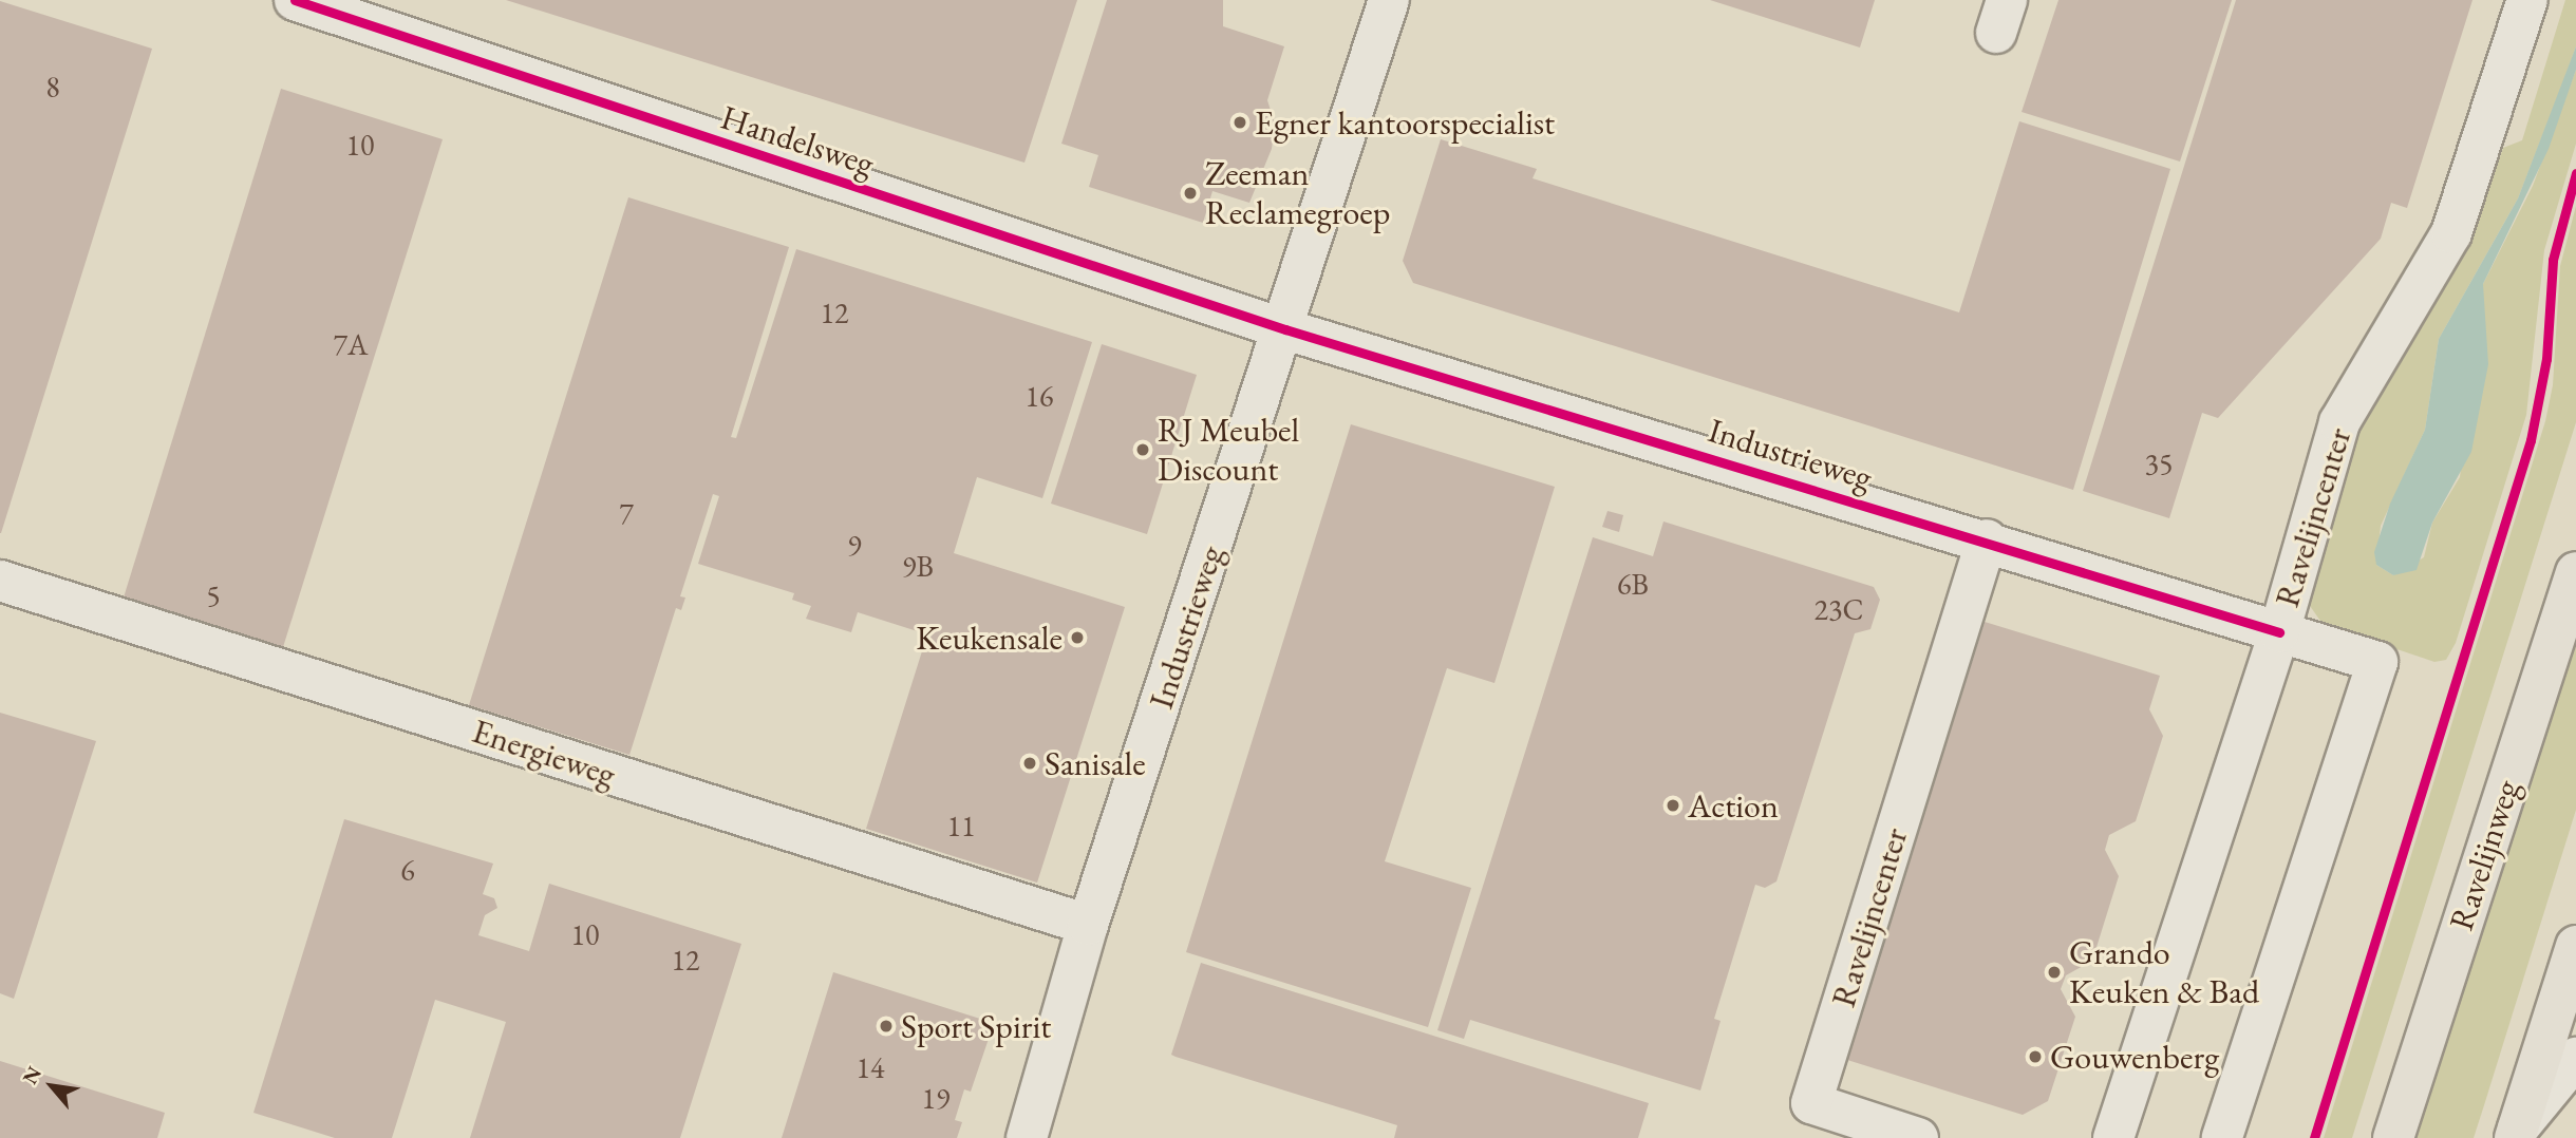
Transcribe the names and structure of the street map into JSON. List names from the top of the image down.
{
  "streets": {
    "main road": ["Ravelijnweg"],
    "street": [
      "Handelsweg",
      "Industrieweg",
      "Ravelijncenter",
      "Energieweg"
    ]
  },
  "crossings": [
    ["Handelsweg", "Industrieweg"],
    ["Industrieweg", "Ravelijncenter"],
    ["Industrieweg", "Energieweg"]
  ],
  "places": [
    "Egner kantoorspecialist",
    "Zeeman Reclamegroep",
    "RJ Meubel Discount",
    "Keukensale",
    "Sanisale",
    "Action",
    "Grando Keuken & Bad",
    "Sport Spirit",
    "Gouwenberg"
  ],
  "house_numbers": [
    "8",
    "10",
    "12",
    "7A",
    "16",
    "35",
    "7",
    "9",
    "9B",
    "6B",
    "5",
    "23C",
    "11",
    "6",
    "10",
    "12",
    "14",
    "19"
  ],
  "north": "top left"
}
